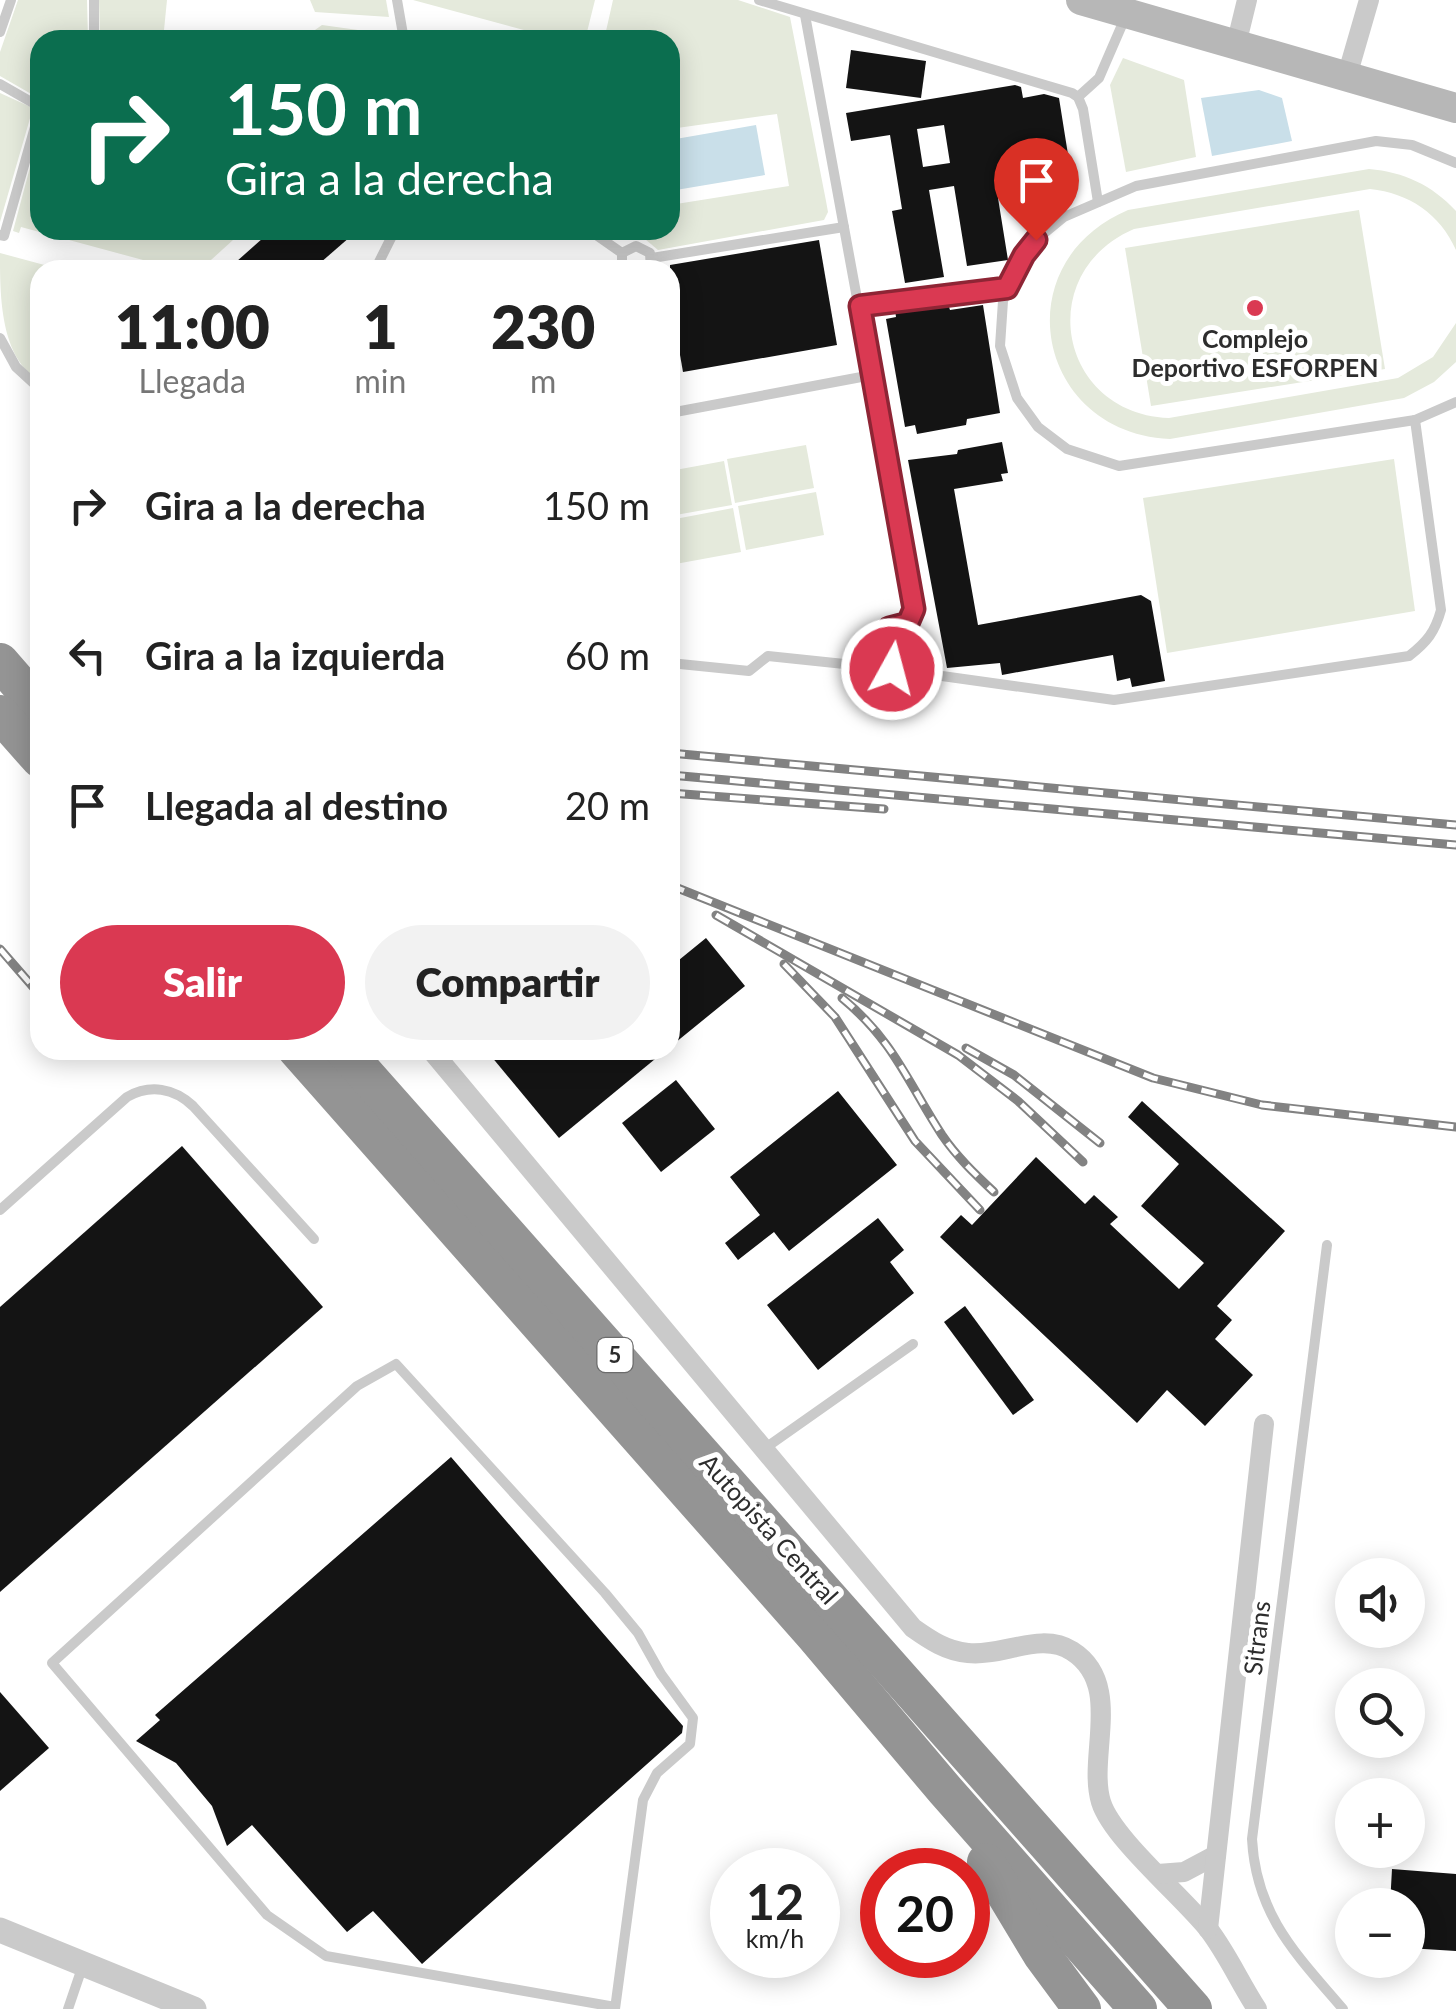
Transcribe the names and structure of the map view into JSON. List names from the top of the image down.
{
  "streets": {
    "highway": ["5", "Autopista Central"],
    "lane": ["Sitrans"]
  },
  "places": ["Complejo Deportivo ESFORPEN"],
  "page": {
    "turn": ["150 m", "Gira a la derecha"],
    "eta": [
      "11:00",
      "Llegada",
      "1",
      "min",
      "230",
      "m"
    ],
    "list": [
      {
        "name": "Gira a la derecha",
        "value": "150 m"
      },
      {
        "name": "Gira a la izquierda",
        "value": "60 m"
      },
      {
        "name": "Llegada al destino",
        "value": "20 m"
      }
    ],
    "buttons": ["Salir", "Compartir"],
    "map_buttons": ["+", "−"],
    "speed": "12 km/h",
    "limit": "20"
  }
}
